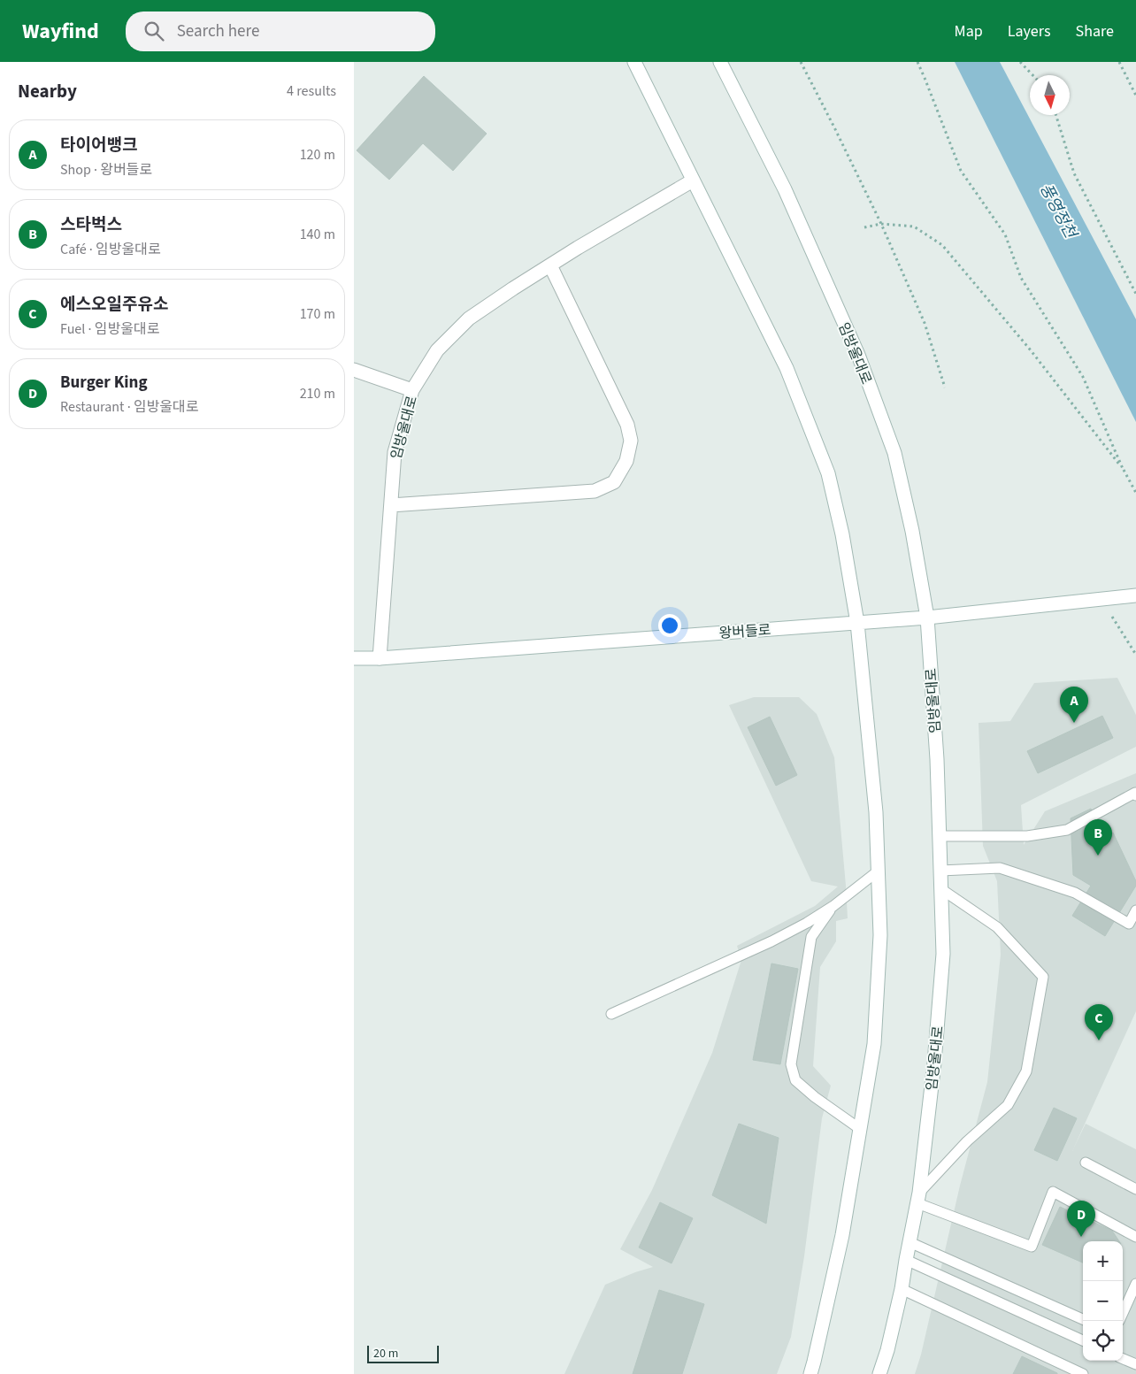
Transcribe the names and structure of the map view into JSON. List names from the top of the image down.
{
  "streets": {
    "main road": ["임방울대로", "왕버들로"]
  },
  "crossings": [
    ["임방울대로", "왕버들로"]
  ],
  "water": ["풍영정천"],
  "scale_bar": "20 m",
  "north": "bottom",
  "page": {
    "header": "Wayfind",
    "search": "Search here",
    "nav": ["Map", "Layers", "Share"],
    "heading": ["Nearby", "4 results"],
    "list": [
      {
        "mark": "A",
        "name": "타이어뱅크",
        "note": "Shop · 왕버들로",
        "value": "120 m"
      },
      {
        "mark": "B",
        "name": "스타벅스",
        "note": "Café · 임방울대로",
        "value": "140 m"
      },
      {
        "mark": "C",
        "name": "에스오일주유소",
        "note": "Fuel · 임방울대로",
        "value": "170 m"
      },
      {
        "mark": "D",
        "name": "Burger King",
        "note": "Restaurant · 임방울대로",
        "value": "210 m"
      }
    ],
    "pins": [
      "A",
      "B",
      "C",
      "D"
    ],
    "map_buttons": ["+", "−"],
    "scale": "20 m"
  }
}
